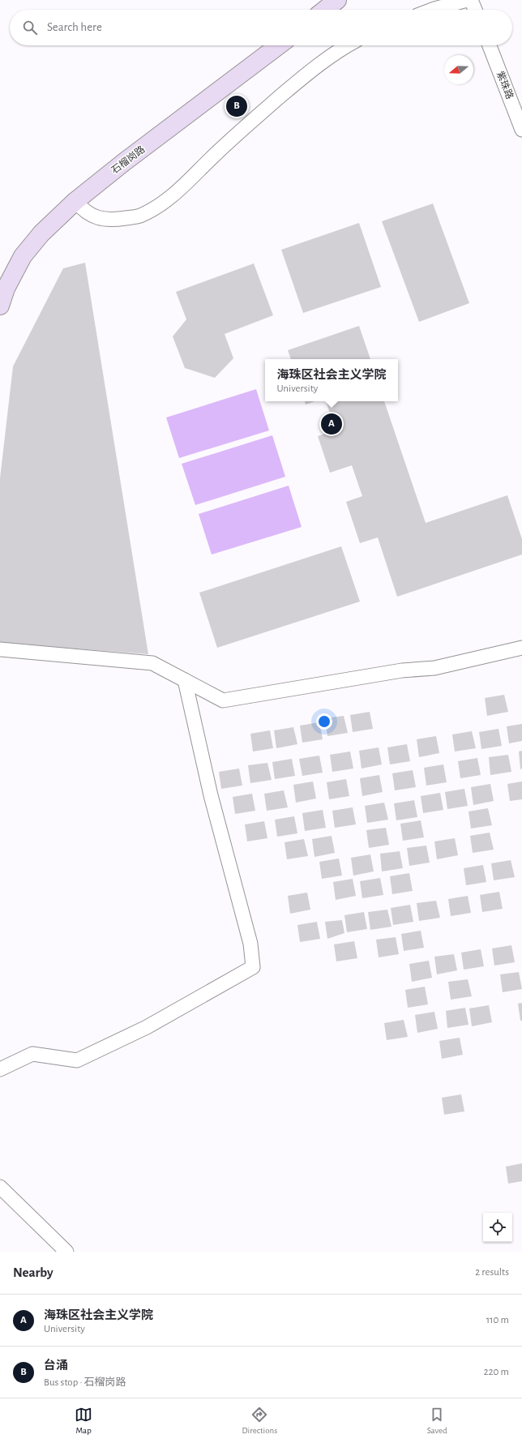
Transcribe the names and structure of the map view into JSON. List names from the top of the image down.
{
  "streets": {
    "main road": ["石榴岗路"],
    "street": ["紫珠路"]
  },
  "north": "left",
  "page": {
    "search": "Search here",
    "pins": ["B", "A"],
    "popup": ["海珠区社会主义学院", "University"],
    "heading": ["Nearby", "2 results"],
    "list": [
      {
        "mark": "A",
        "name": "海珠区社会主义学院",
        "note": "University",
        "value": "110 m"
      },
      {
        "mark": "B",
        "name": "台涌",
        "note": "Bus stop · 石榴岗路",
        "value": "220 m"
      }
    ],
    "nav": ["Map", "Directions", "Saved"]
  }
}
